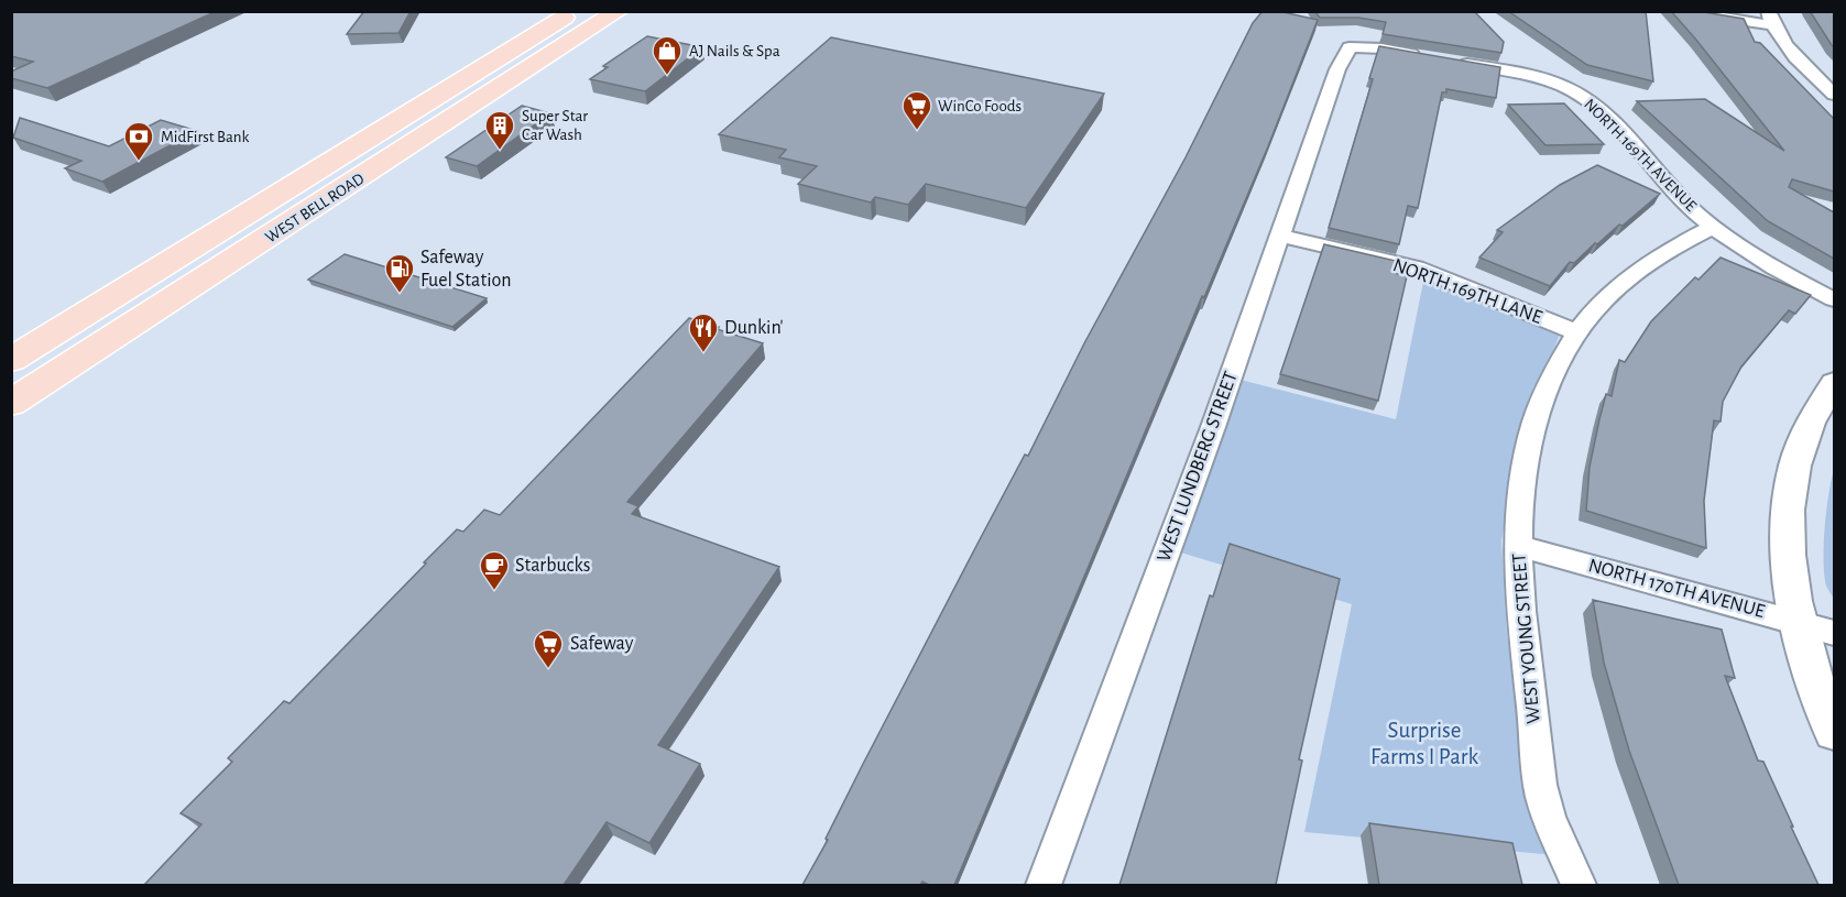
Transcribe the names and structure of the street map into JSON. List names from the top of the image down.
{
  "streets": {
    "main road": ["WEST BELL ROAD"],
    "street": [
      "NORTH 169TH AVENUE",
      "NORTH 169TH LANE",
      "WEST LUNDBERG STREET",
      "NORTH 170TH AVENUE",
      "WEST YOUNG STREET"
    ]
  },
  "crossings": [
    ["NORTH 169TH AVENUE", "WEST LUNDBERG STREET"],
    ["NORTH 169TH AVENUE", "WEST YOUNG STREET"],
    ["NORTH 169TH LANE", "WEST LUNDBERG STREET"],
    ["NORTH 169TH LANE", "WEST YOUNG STREET"],
    ["NORTH 170TH AVENUE", "WEST YOUNG STREET"]
  ],
  "parks": ["Surprise Farms I Park"],
  "places": {
    "shop": ["AJ Nails & Spa"],
    "supermarket": ["WinCo Foods", "Safeway"],
    "building": ["Super Star Car Wash"],
    "bank": ["MidFirst Bank"],
    "fuel station": ["Safeway Fuel Station"],
    "restaurant": ["Dunkin'"],
    "cafe": ["Starbucks"]
  }
}
